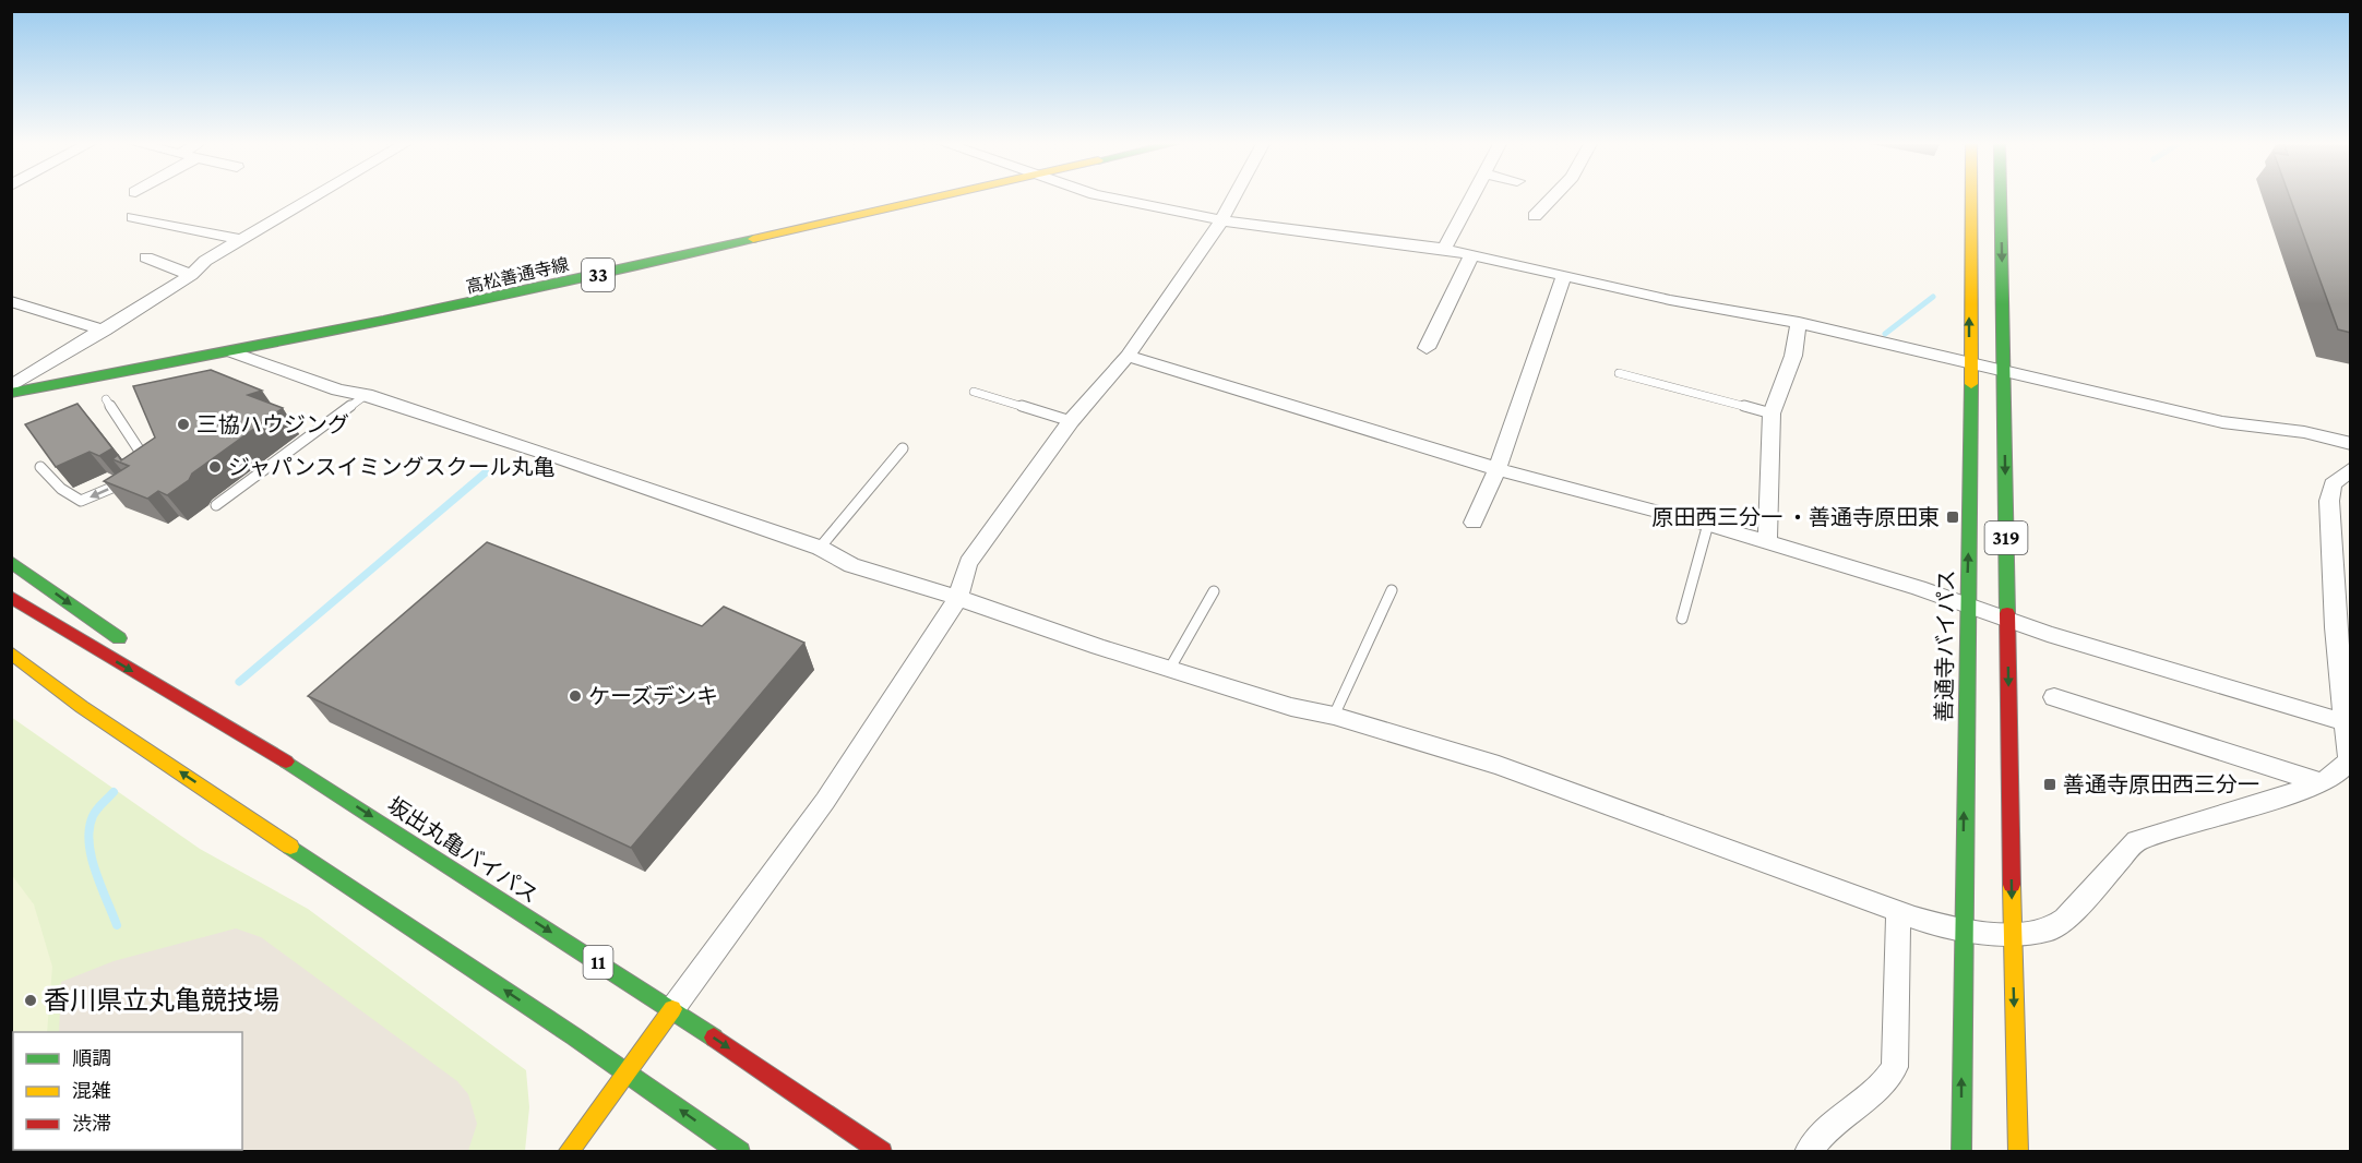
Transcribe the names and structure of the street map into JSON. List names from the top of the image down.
{
  "streets": {
    "main road": [
      "高松善通寺線",
      "33",
      "319",
      "善通寺バイパス",
      "坂出丸亀バイパス",
      "11"
    ]
  },
  "places": {
    "other": [
      "三協ハウジング",
      "ジャパンスイミングスクール丸亀",
      "ケーズデンキ",
      "香川県立丸亀競技場"
    ],
    "transit": ["原田西三分一 ・善通寺原田東", "善通寺原田西三分一"]
  },
  "legend": ["順調", "混雑", "渋滞"]
}
